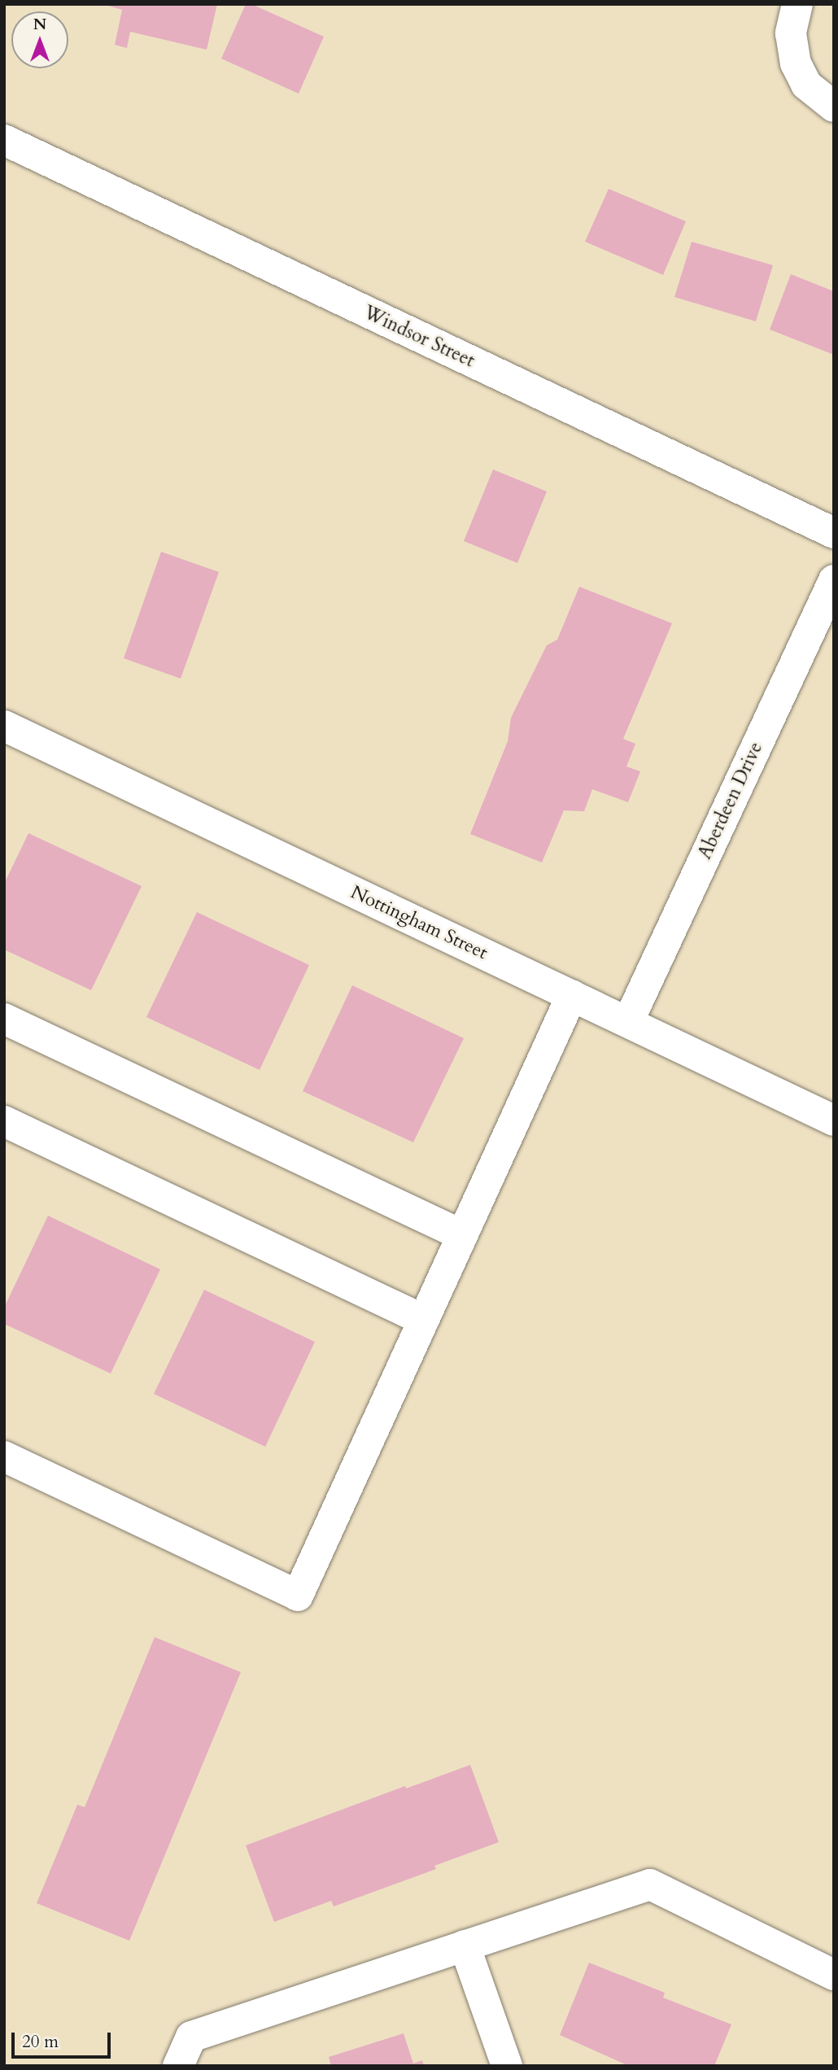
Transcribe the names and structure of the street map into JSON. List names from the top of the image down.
{
  "streets": {
    "street": ["Windsor Street", "Aberdeen Drive", "Nottingham Street"]
  },
  "crossings": [
    ["Aberdeen Drive", "Nottingham Street"]
  ],
  "scale_bar": "20 m",
  "north": "top"
}
